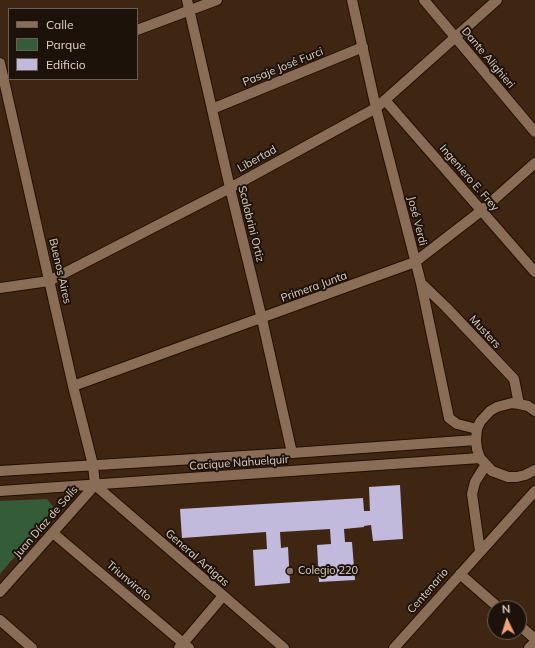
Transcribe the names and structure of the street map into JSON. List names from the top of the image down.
{
  "streets": {
    "street": [
      "Dante Alighieri",
      "Pasaje José Furci",
      "Libertad",
      "Ingeniero E. Frey",
      "José Verdi",
      "Scalabrini Ortiz",
      "Buenos Aires",
      "Primera Junta",
      "Musters",
      "Cacique Nahuelquir",
      "Juan Díaz de Solís",
      "General Artigas",
      "Triunvirato",
      "Centenario"
    ]
  },
  "crossings": [
    ["Dante Alighieri", "Libertad"],
    ["Pasaje José Furci", "José Verdi"],
    ["Pasaje José Furci", "Scalabrini Ortiz"],
    ["Libertad", "Ingeniero E. Frey"],
    ["Libertad", "José Verdi"],
    ["Libertad", "Scalabrini Ortiz"],
    ["Libertad", "Buenos Aires"],
    ["Ingeniero E. Frey", "Primera Junta"],
    ["José Verdi", "Primera Junta"],
    ["José Verdi", "Musters"],
    ["José Verdi", "Cacique Nahuelquir"],
    ["Scalabrini Ortiz", "Primera Junta"],
    ["Scalabrini Ortiz", "Cacique Nahuelquir"],
    ["Buenos Aires", "Primera Junta"],
    ["Buenos Aires", "Cacique Nahuelquir"],
    ["Buenos Aires", "Juan Díaz de Solís"],
    ["Buenos Aires", "General Artigas"],
    ["Cacique Nahuelquir", "Juan Díaz de Solís"],
    ["Cacique Nahuelquir", "General Artigas"],
    ["Juan Díaz de Solís", "General Artigas"],
    ["Juan Díaz de Solís", "Triunvirato"]
  ],
  "places": ["Colegio 220"],
  "legend": ["Calle", "Parque", "Edificio"],
  "north": "top"
}
